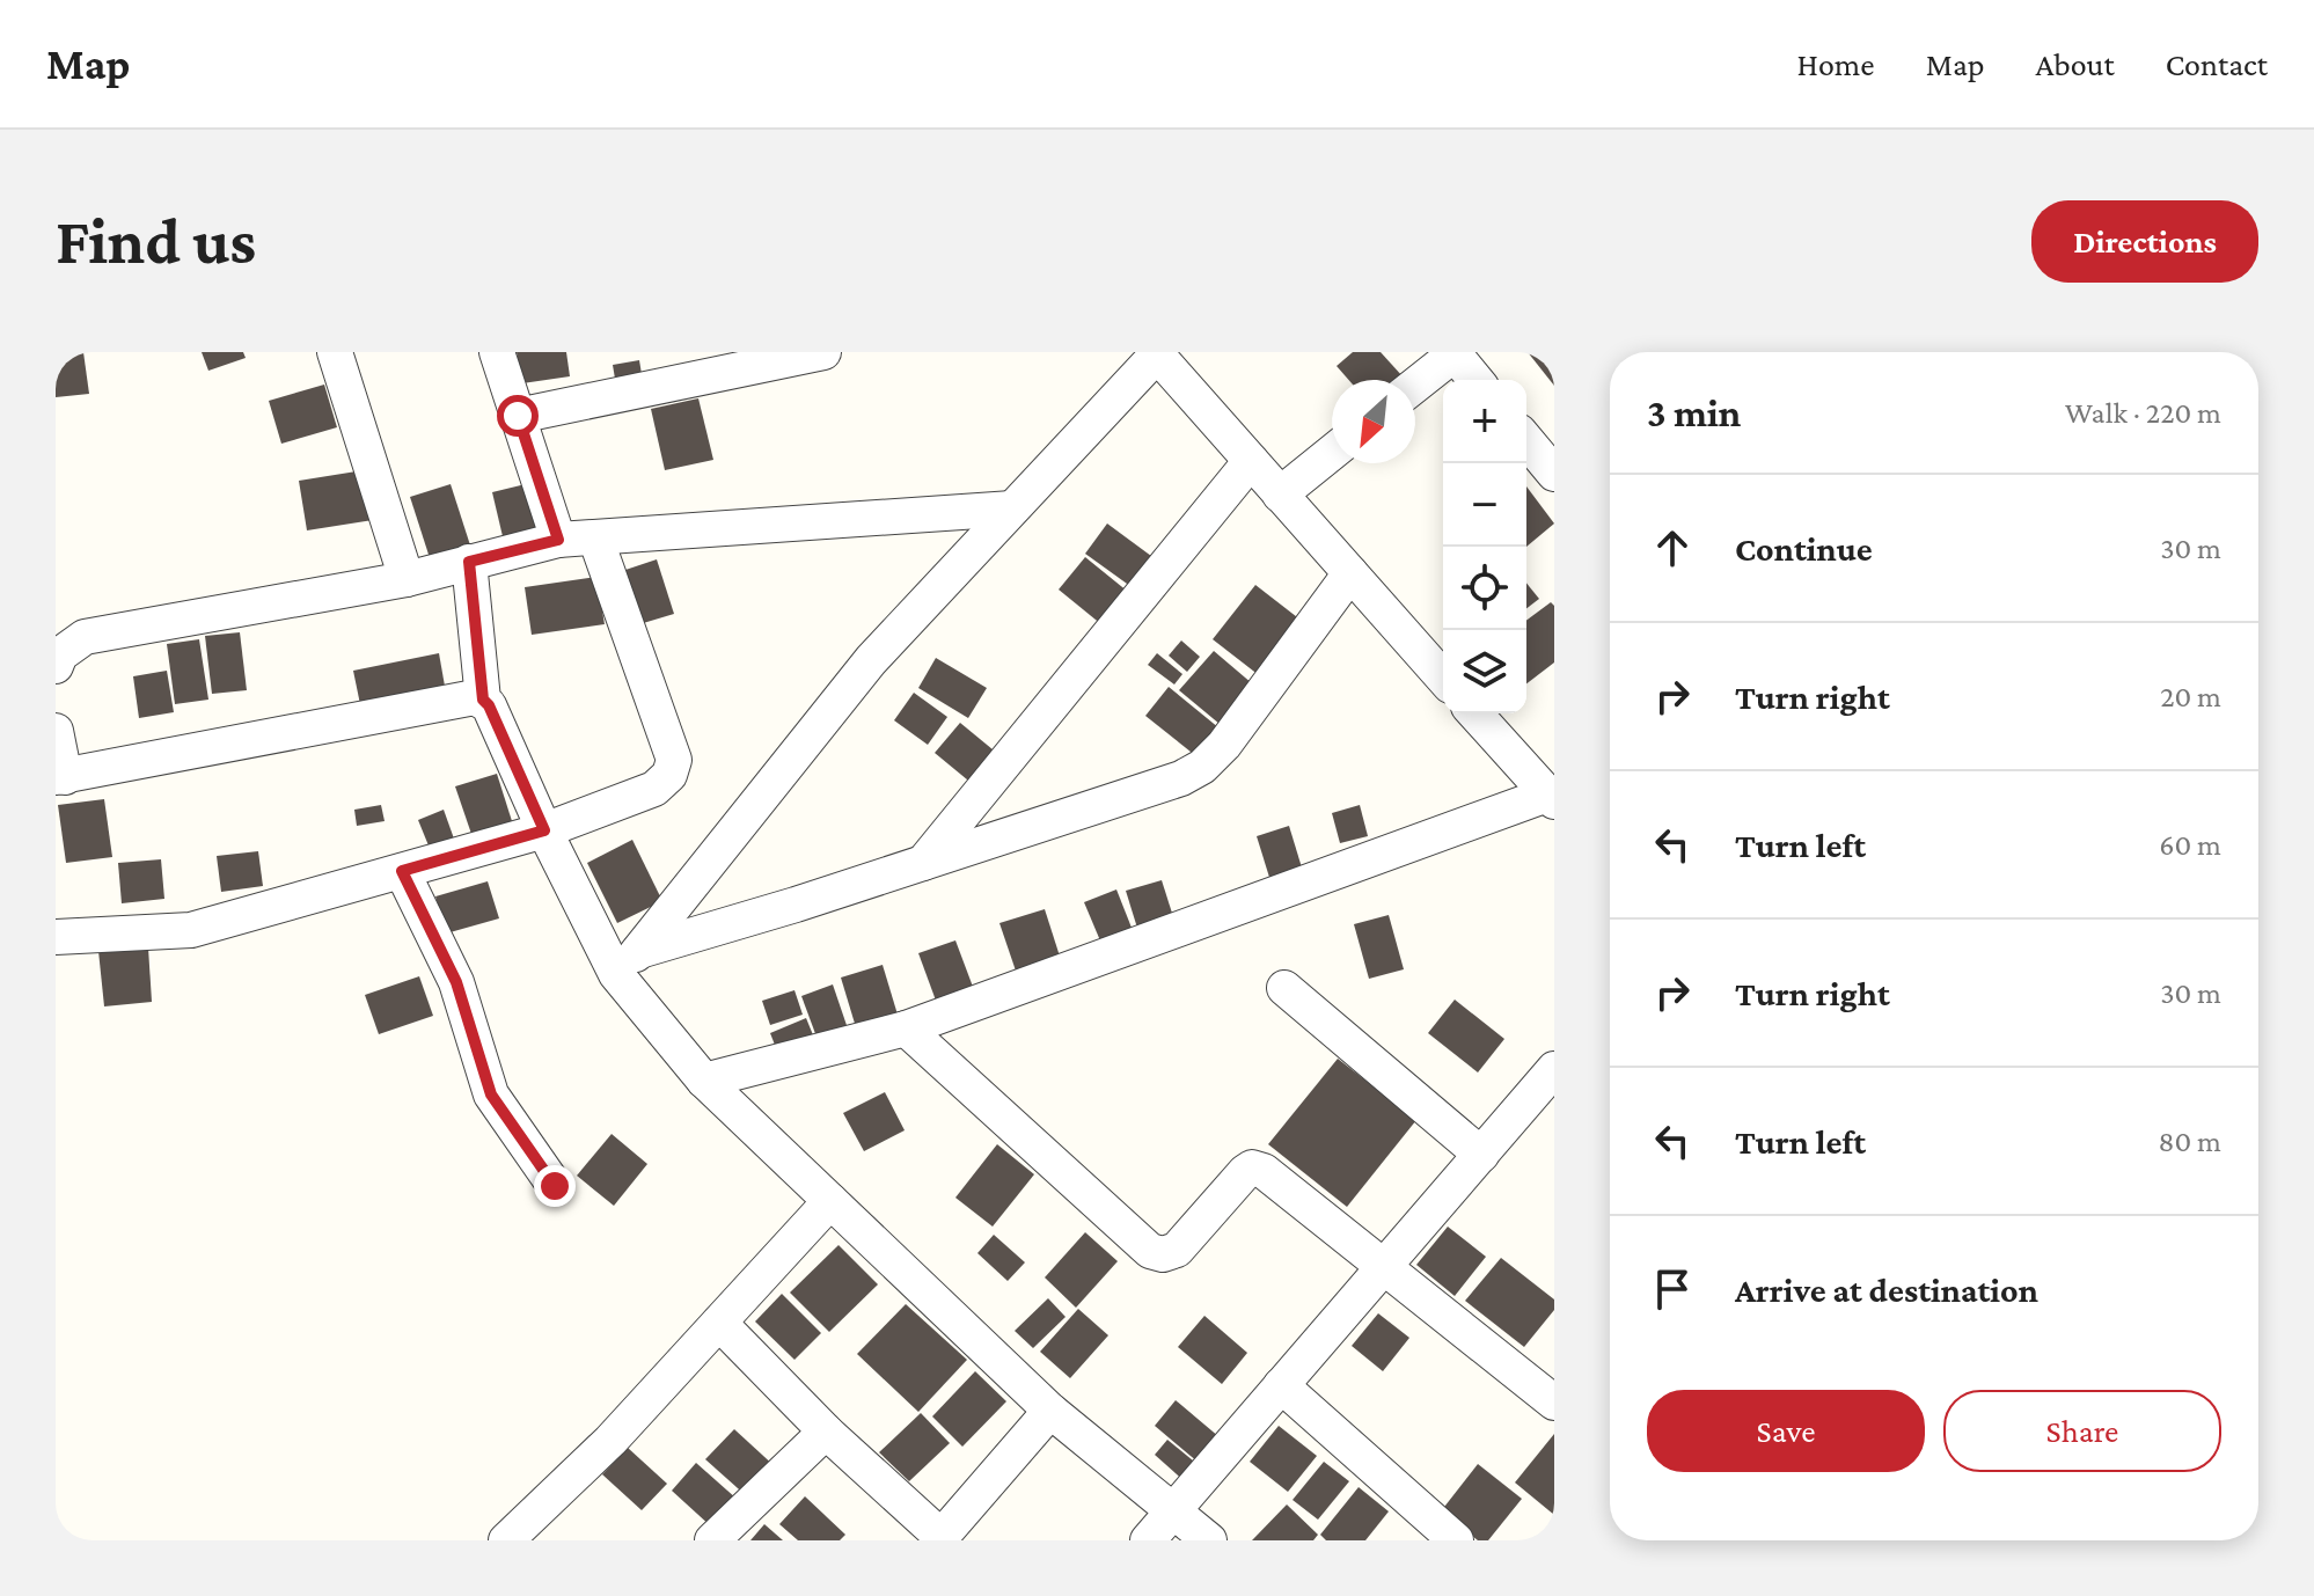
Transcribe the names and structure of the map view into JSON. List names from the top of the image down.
{
  "north": "bottom left",
  "page": {
    "header": "Map",
    "nav": [
      "Home",
      "Map",
      "About",
      "Contact"
    ],
    "buttons": [
      "Directions",
      ["Save", "Share"]
    ],
    "title": "Find us",
    "heading": ["3 min", "Walk · 220 m"],
    "map_buttons": ["+", "−"],
    "list": [
      ["Continue", "30 m"],
      ["Turn right", "20 m"],
      ["Turn left", "60 m"],
      ["Turn right", "30 m"],
      ["Turn left", "80 m"],
      "Arrive at destination"
    ]
  }
}
